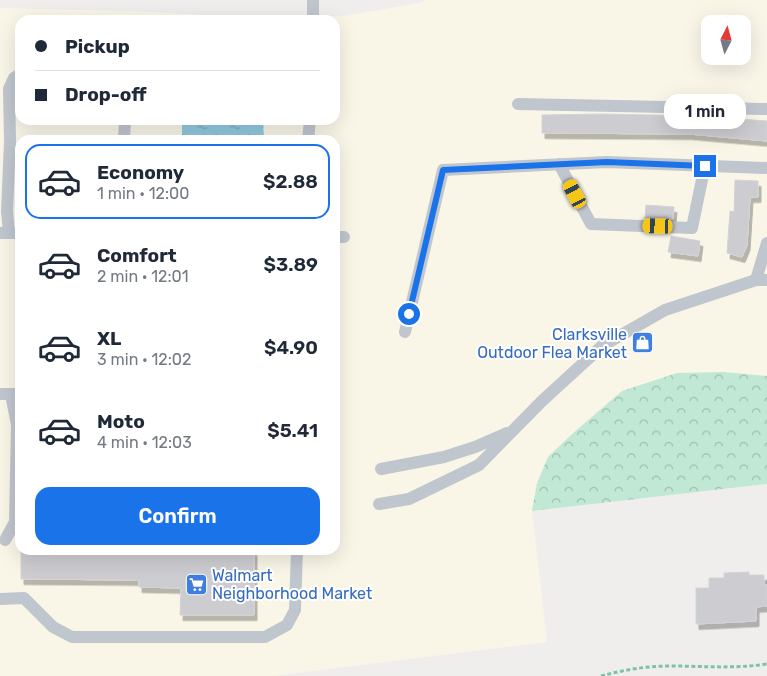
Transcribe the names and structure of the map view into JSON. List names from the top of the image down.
{
  "places": {
    "shop": ["Clarksville Outdoor Flea Market"],
    "supermarket": ["Walmart Neighborhood Market"]
  },
  "north": "top",
  "page": {
    "banner": ["Pickup", "Drop-off"],
    "bubble": "1 min",
    "list": [
      {
        "name": "Economy",
        "note": "1 min · 12:00",
        "value": "$2.88"
      },
      {
        "name": "Comfort",
        "note": "2 min · 12:01",
        "value": "$3.89"
      },
      {
        "name": "XL",
        "note": "3 min · 12:02",
        "value": "$4.90"
      },
      {
        "name": "Moto",
        "note": "4 min · 12:03",
        "value": "$5.41"
      }
    ],
    "buttons": "Confirm"
  }
}
